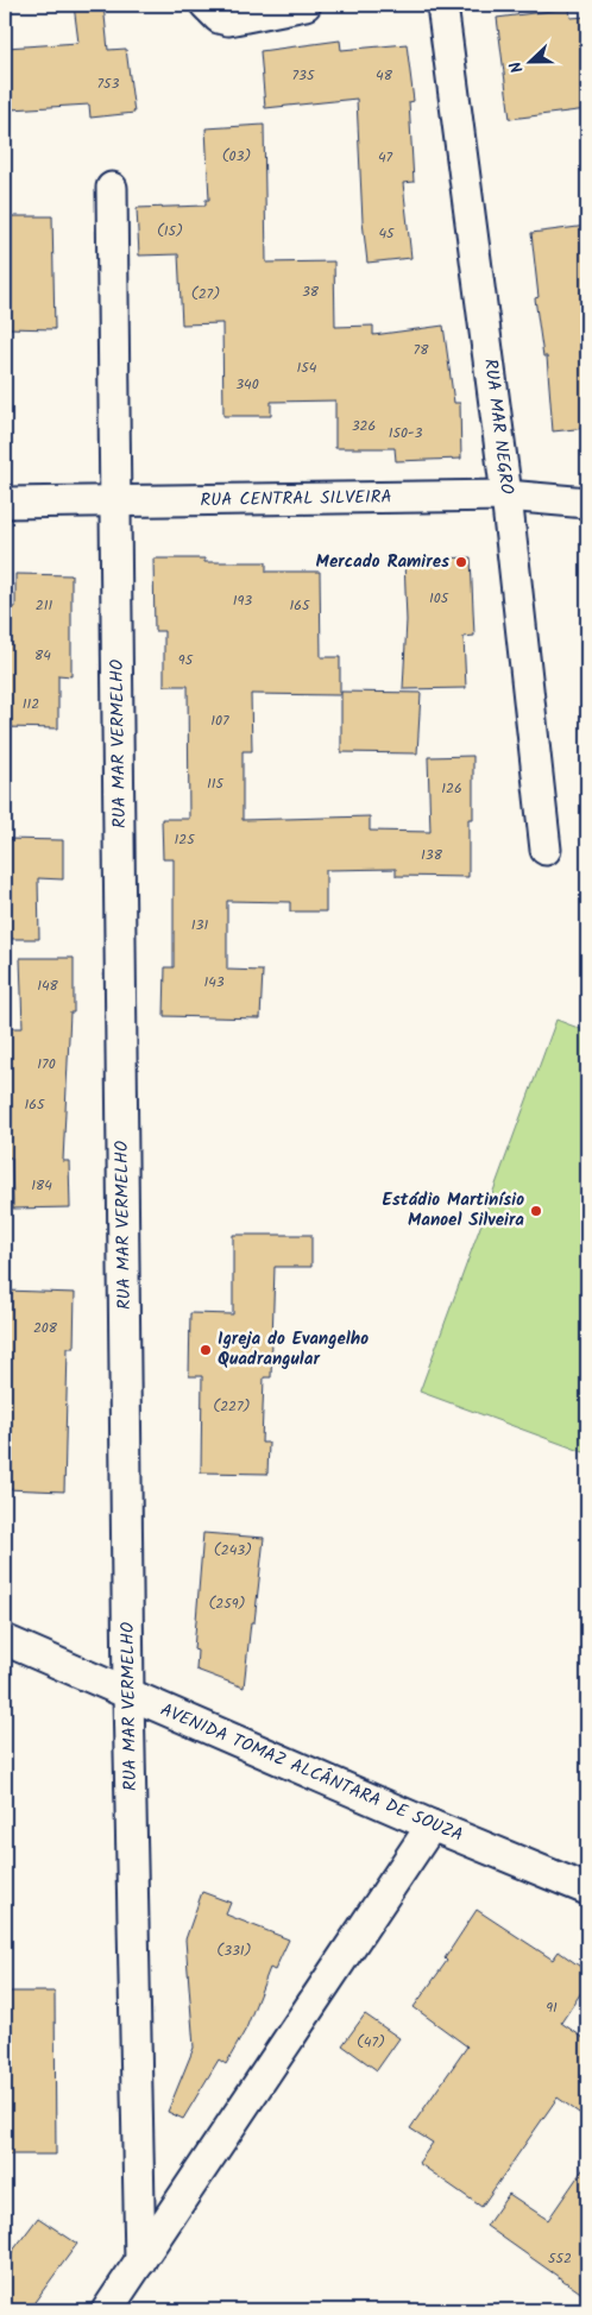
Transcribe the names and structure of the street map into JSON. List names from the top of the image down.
{
  "streets": {
    "street": [
      "RUA MAR NEGRO",
      "RUA CENTRAL SILVEIRA",
      "RUA MAR VERMELHO",
      "AVENIDA TOMAZ ALCÂNTARA DE SOUZA"
    ]
  },
  "crossings": [
    ["RUA MAR NEGRO", "RUA CENTRAL SILVEIRA"],
    ["RUA CENTRAL SILVEIRA", "RUA MAR VERMELHO"],
    ["RUA MAR VERMELHO", "AVENIDA TOMAZ ALCÂNTARA DE SOUZA"]
  ],
  "places": ["Mercado Ramires", "Estádio Martinísio Manoel Silveira", "Igreja do Evangelho Quadrangular"],
  "house_numbers": [
    "735",
    "48",
    "753",
    "(03)",
    "47",
    "(15)",
    "45",
    "38",
    "(27)",
    "78",
    "154",
    "340",
    "326",
    "150-3",
    "105",
    "193",
    "211",
    "165",
    "84",
    "95",
    "112",
    "107",
    "115",
    "126",
    "125",
    "138",
    "131",
    "143",
    "148",
    "170",
    "165",
    "184",
    "208",
    "(227)",
    "(243)",
    "(259)",
    "(331)",
    "91",
    "(47)",
    "552"
  ],
  "north": "left"
}
